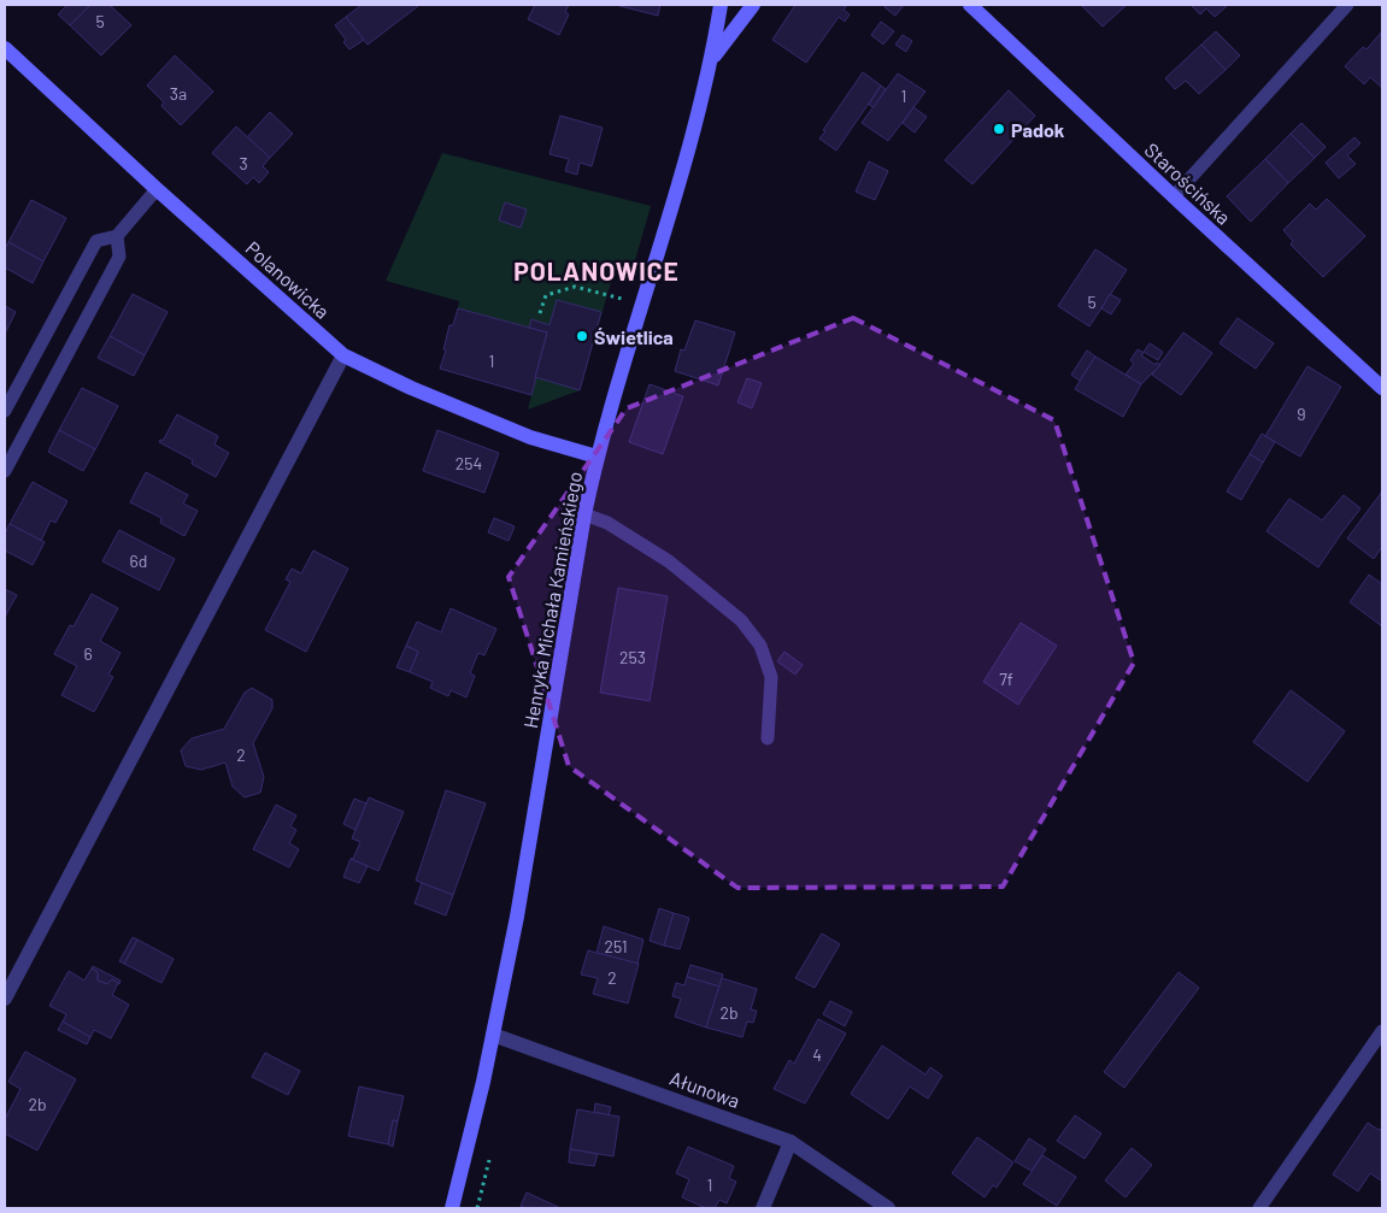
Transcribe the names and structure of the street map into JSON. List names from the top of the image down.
{
  "streets": {
    "street": [
      "Starościńska",
      "Polanowicka",
      "Henryka Michała Kamieńskiego",
      "Ałunowa"
    ]
  },
  "crossings": [
    ["Polanowicka", "Henryka Michała Kamieńskiego"],
    ["Henryka Michała Kamieńskiego", "Ałunowa"]
  ],
  "districts": ["POLANOWICE"],
  "places": ["Padok", "Świetlica"],
  "house_numbers": [
    "5",
    "3a",
    "1",
    "3",
    "5",
    "1",
    "9",
    "254",
    "6d",
    "6",
    "253",
    "7f",
    "2",
    "251",
    "2",
    "2b",
    "4",
    "2b",
    "1"
  ]
}
